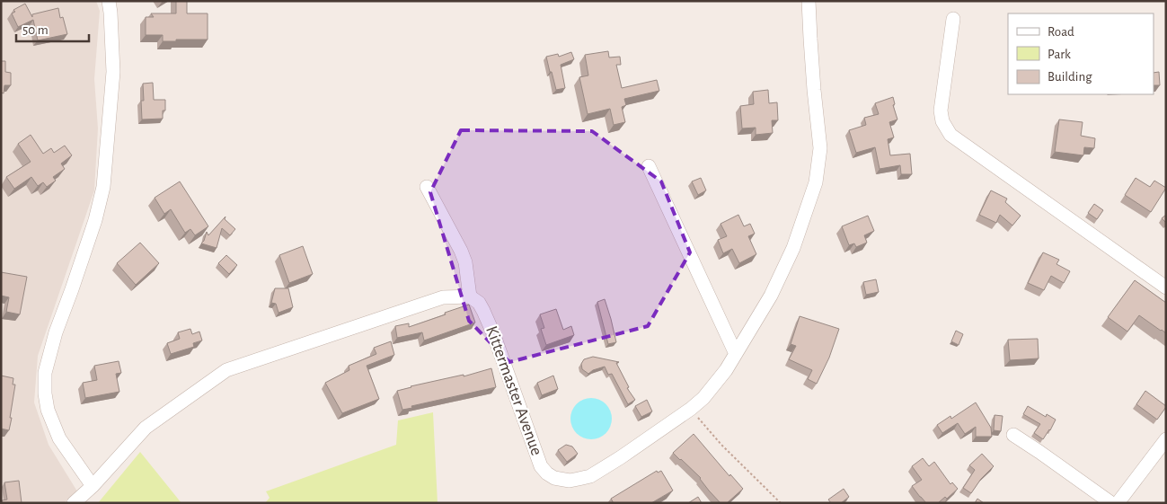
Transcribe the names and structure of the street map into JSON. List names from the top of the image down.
{
  "streets": {
    "street": ["Kittermaster Avenue"]
  },
  "legend": ["Road", "Park", "Building"],
  "scale_bar": "50 m"
}
